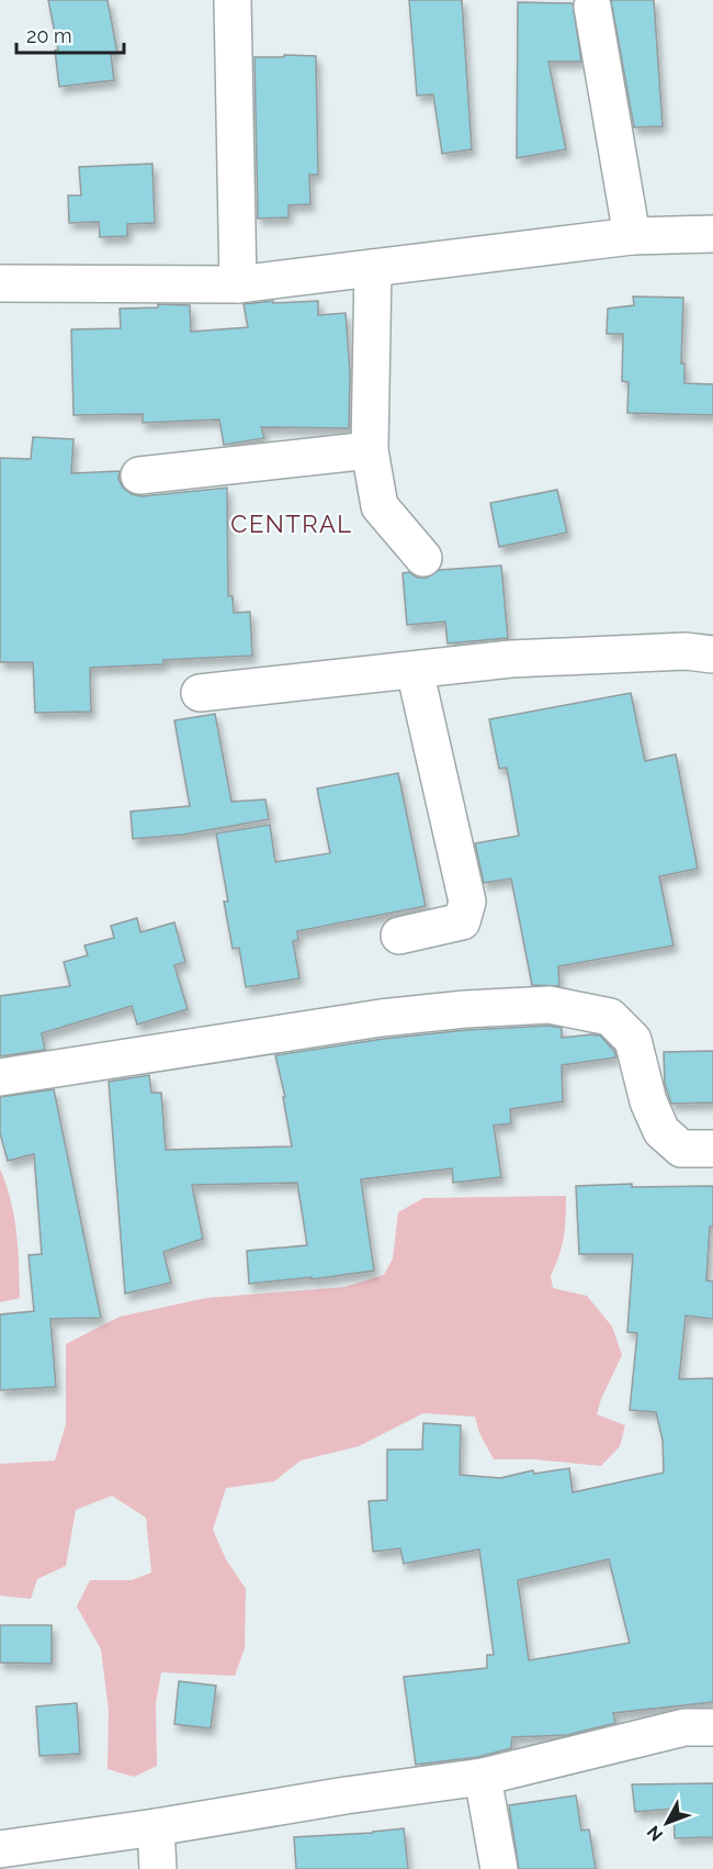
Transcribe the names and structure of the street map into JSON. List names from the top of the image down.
{
  "districts": ["CENTRAL"],
  "scale_bar": "20 m",
  "north": "bottom left"
}
